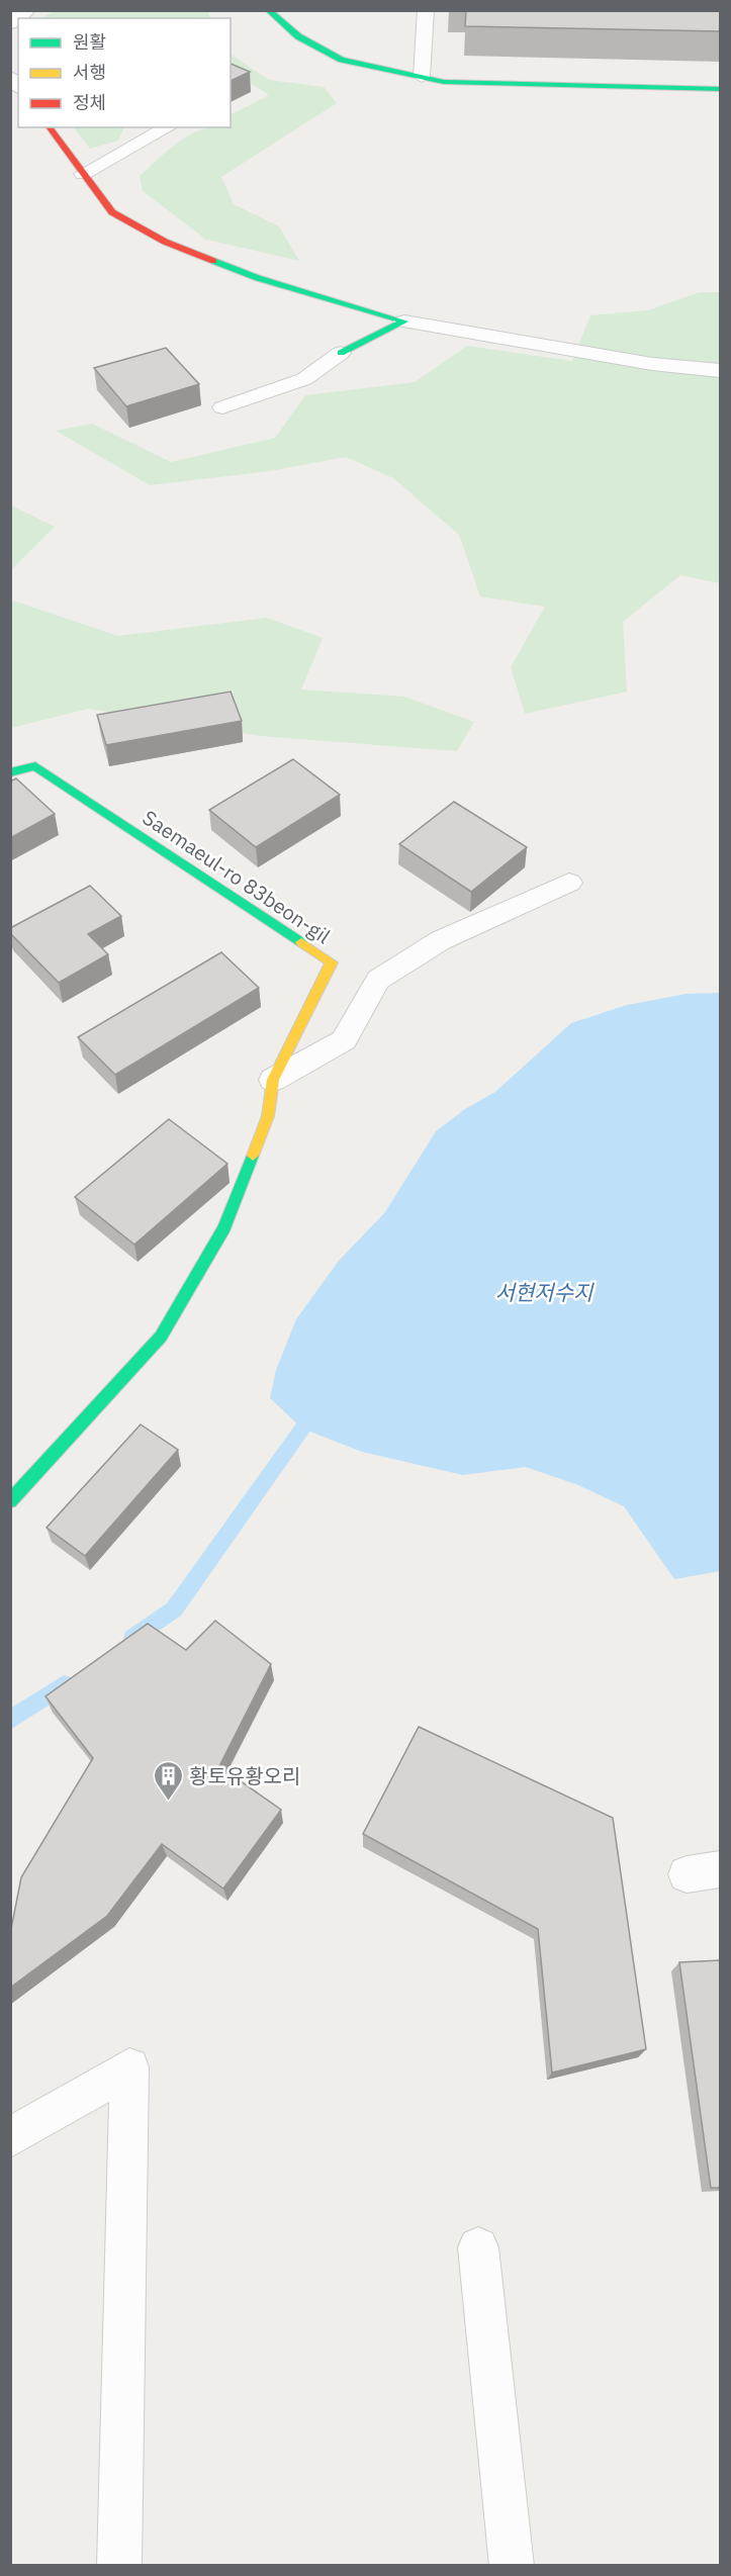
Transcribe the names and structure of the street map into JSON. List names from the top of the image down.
{
  "streets": {
    "street": ["Saemaeul-ro 83beon-gil"]
  },
  "water": ["서현저수지"],
  "places": {
    "building": ["황토유황오리"]
  },
  "legend": ["원활", "서행", "정체"]
}
